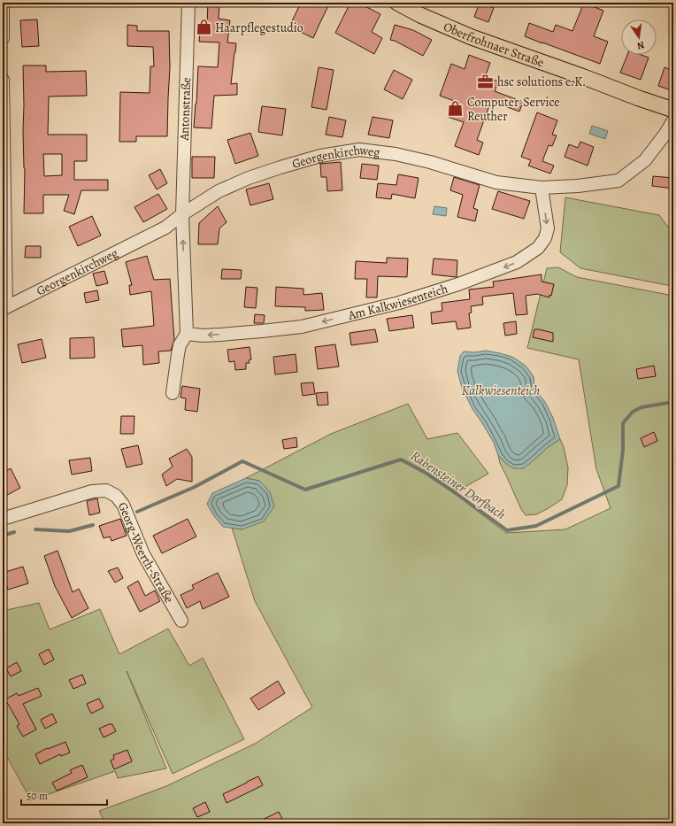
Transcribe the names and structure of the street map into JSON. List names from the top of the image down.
{
  "streets": {
    "main road": ["Oberfrohnaer Straße"],
    "street": [
      "Antonstraße",
      "Georgenkirchweg",
      "Am Kalkwiesenteich",
      "Georg-Weerth-Straße"
    ]
  },
  "crossings": [
    ["Antonstraße", "Georgenkirchweg"],
    ["Georgenkirchweg", "Am Kalkwiesenteich"]
  ],
  "one_way": ["Am Kalkwiesenteich"],
  "water": ["Kalkwiesenteich", "Rabensteiner Dorfbach"],
  "places": {
    "shop": ["Haarpflegestudio", "Computer-Service Reuther"],
    "office": ["hsc solutions e.K."]
  },
  "scale_bar": "50 m",
  "north": "bottom"
}
